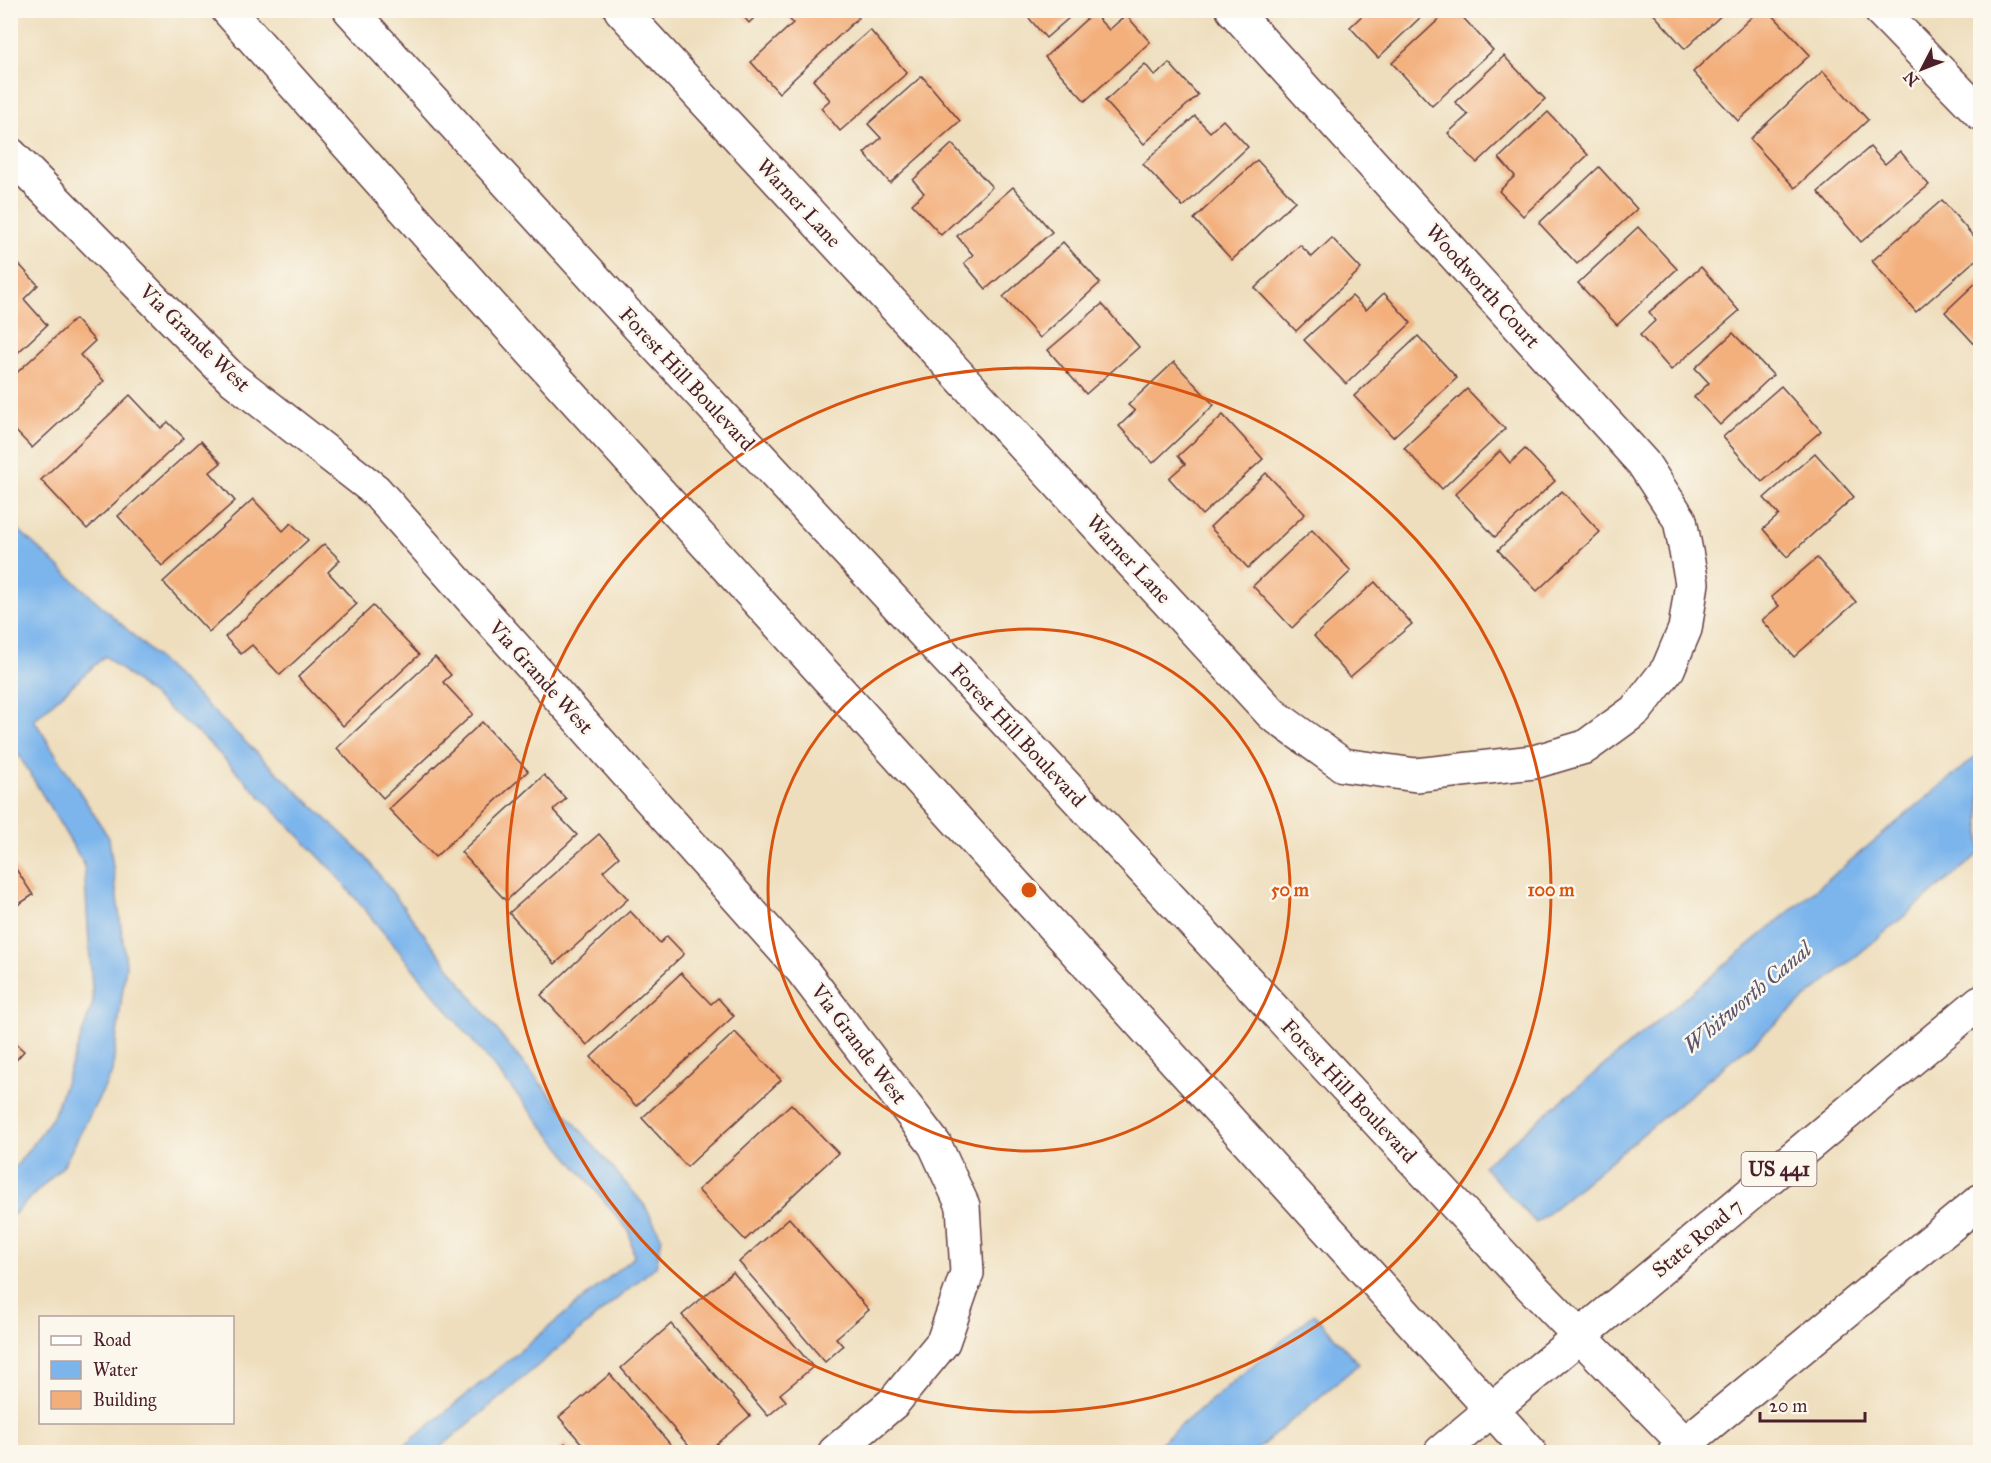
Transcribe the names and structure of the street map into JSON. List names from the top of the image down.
{
  "streets": {
    "main road": [
      "Warner Lane",
      "Woodworth Court",
      "Via Grande West",
      "Forest Hill Boulevard",
      "US 441",
      "State Road 7"
    ]
  },
  "crossings": [
    ["Warner Lane", "Woodworth Court"],
    ["Forest Hill Boulevard", "State Road 7"]
  ],
  "water": ["Whitworth Canal"],
  "legend": ["Road", "Water", "Building"],
  "scale_bar": "20 m",
  "north": "bottom left",
  "rings": ["50 m", "100 m"]
}
